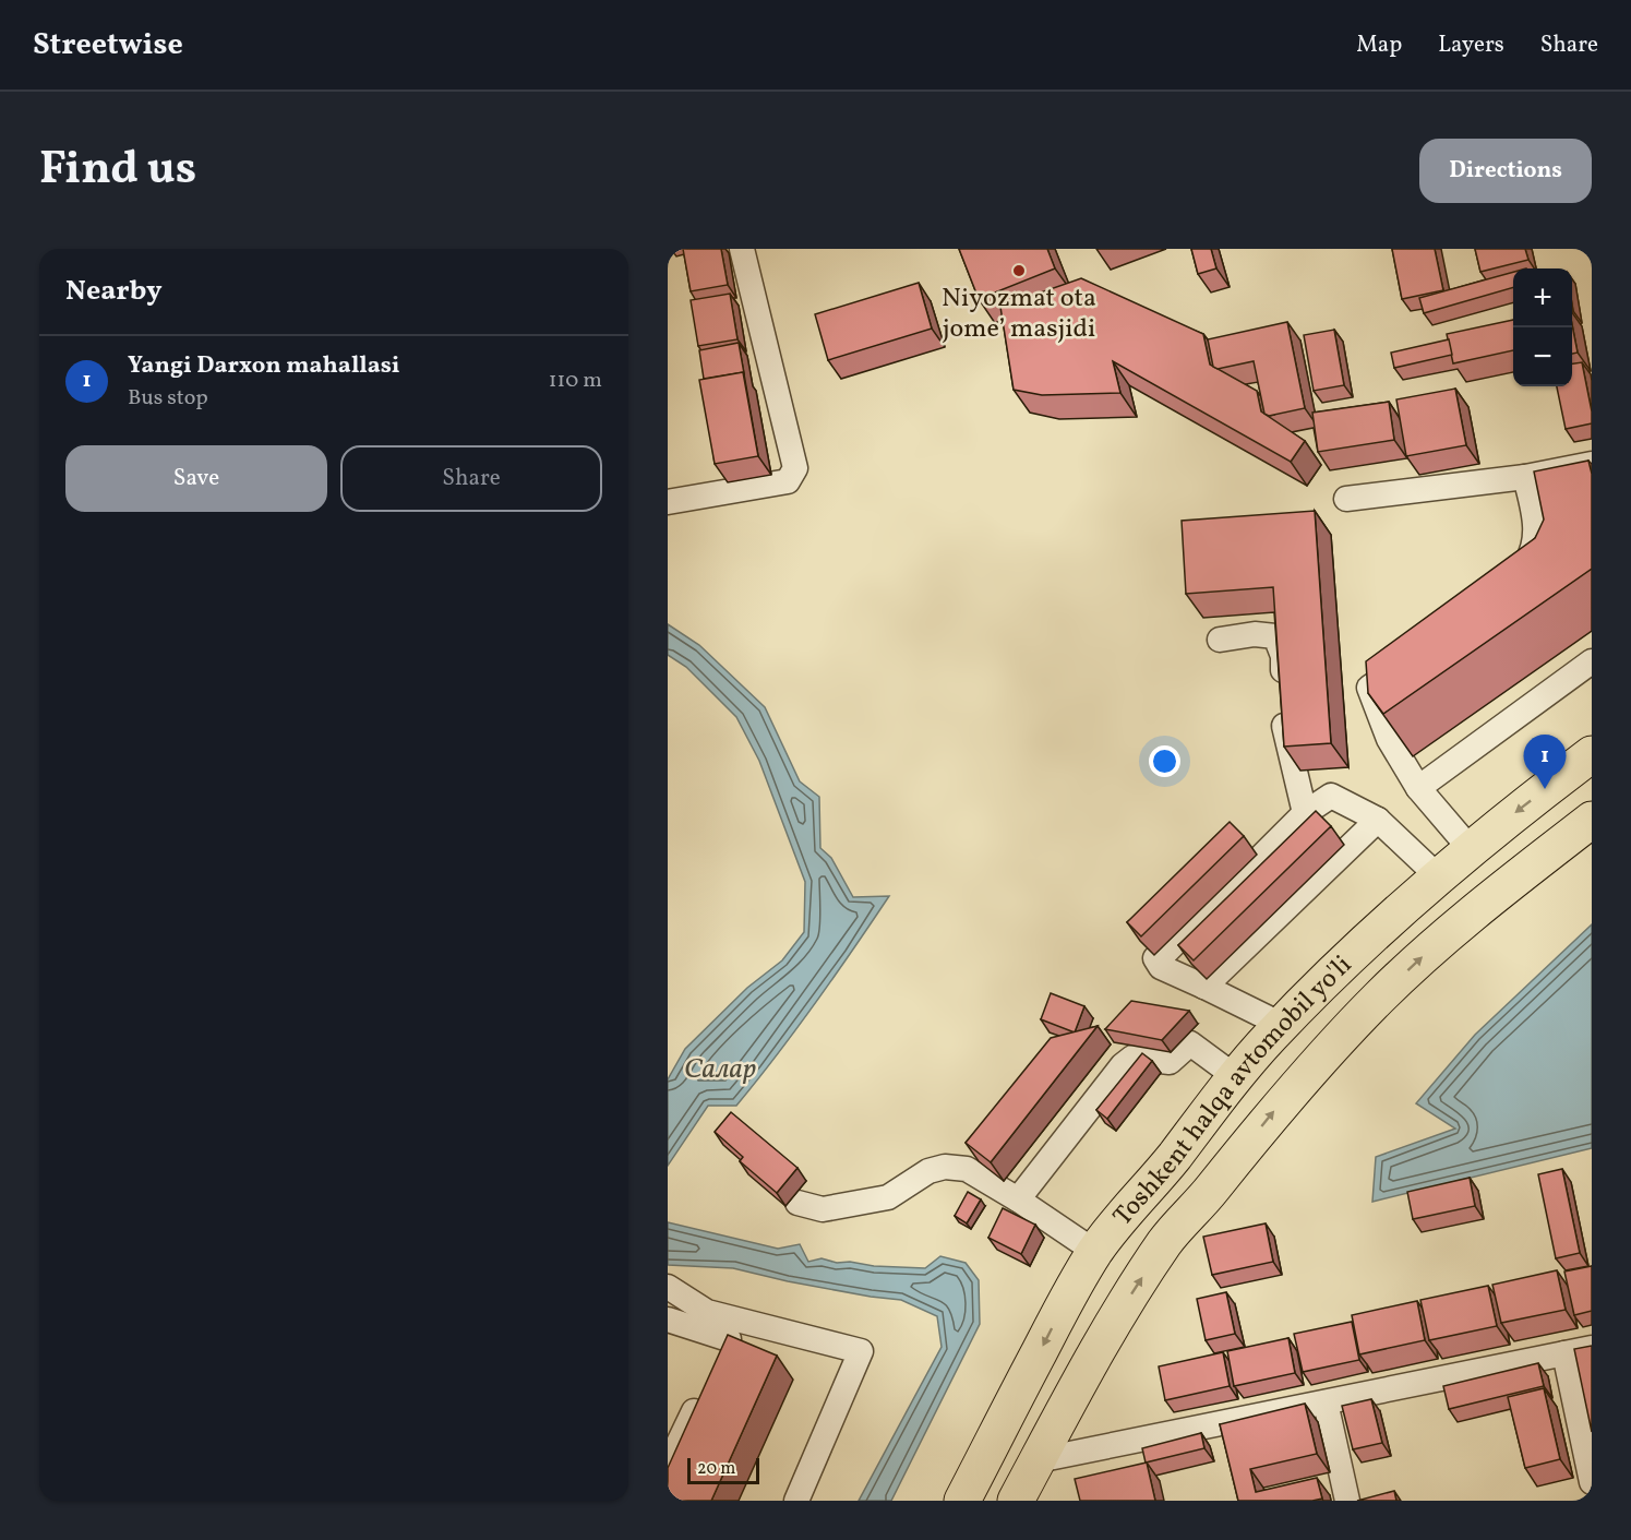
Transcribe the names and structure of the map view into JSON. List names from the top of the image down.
{
  "streets": {
    "highway": ["Toshkent halqa avtomobil yo'li"]
  },
  "water": ["Салар"],
  "places": ["Niyozmat ota jome’ masjidi"],
  "scale_bar": "20 m",
  "page": {
    "header": "Streetwise",
    "nav": ["Map", "Layers", "Share"],
    "title": "Find us",
    "buttons": [
      "Directions",
      ["Save", "Share"]
    ],
    "heading": "Nearby",
    "map_buttons": ["+", "−"],
    "list": [
      {
        "mark": "1",
        "name": "Yangi Darxon mahallasi",
        "note": "Bus stop",
        "value": "110 m"
      }
    ],
    "pins": "1",
    "scale": "20 m"
  }
}
